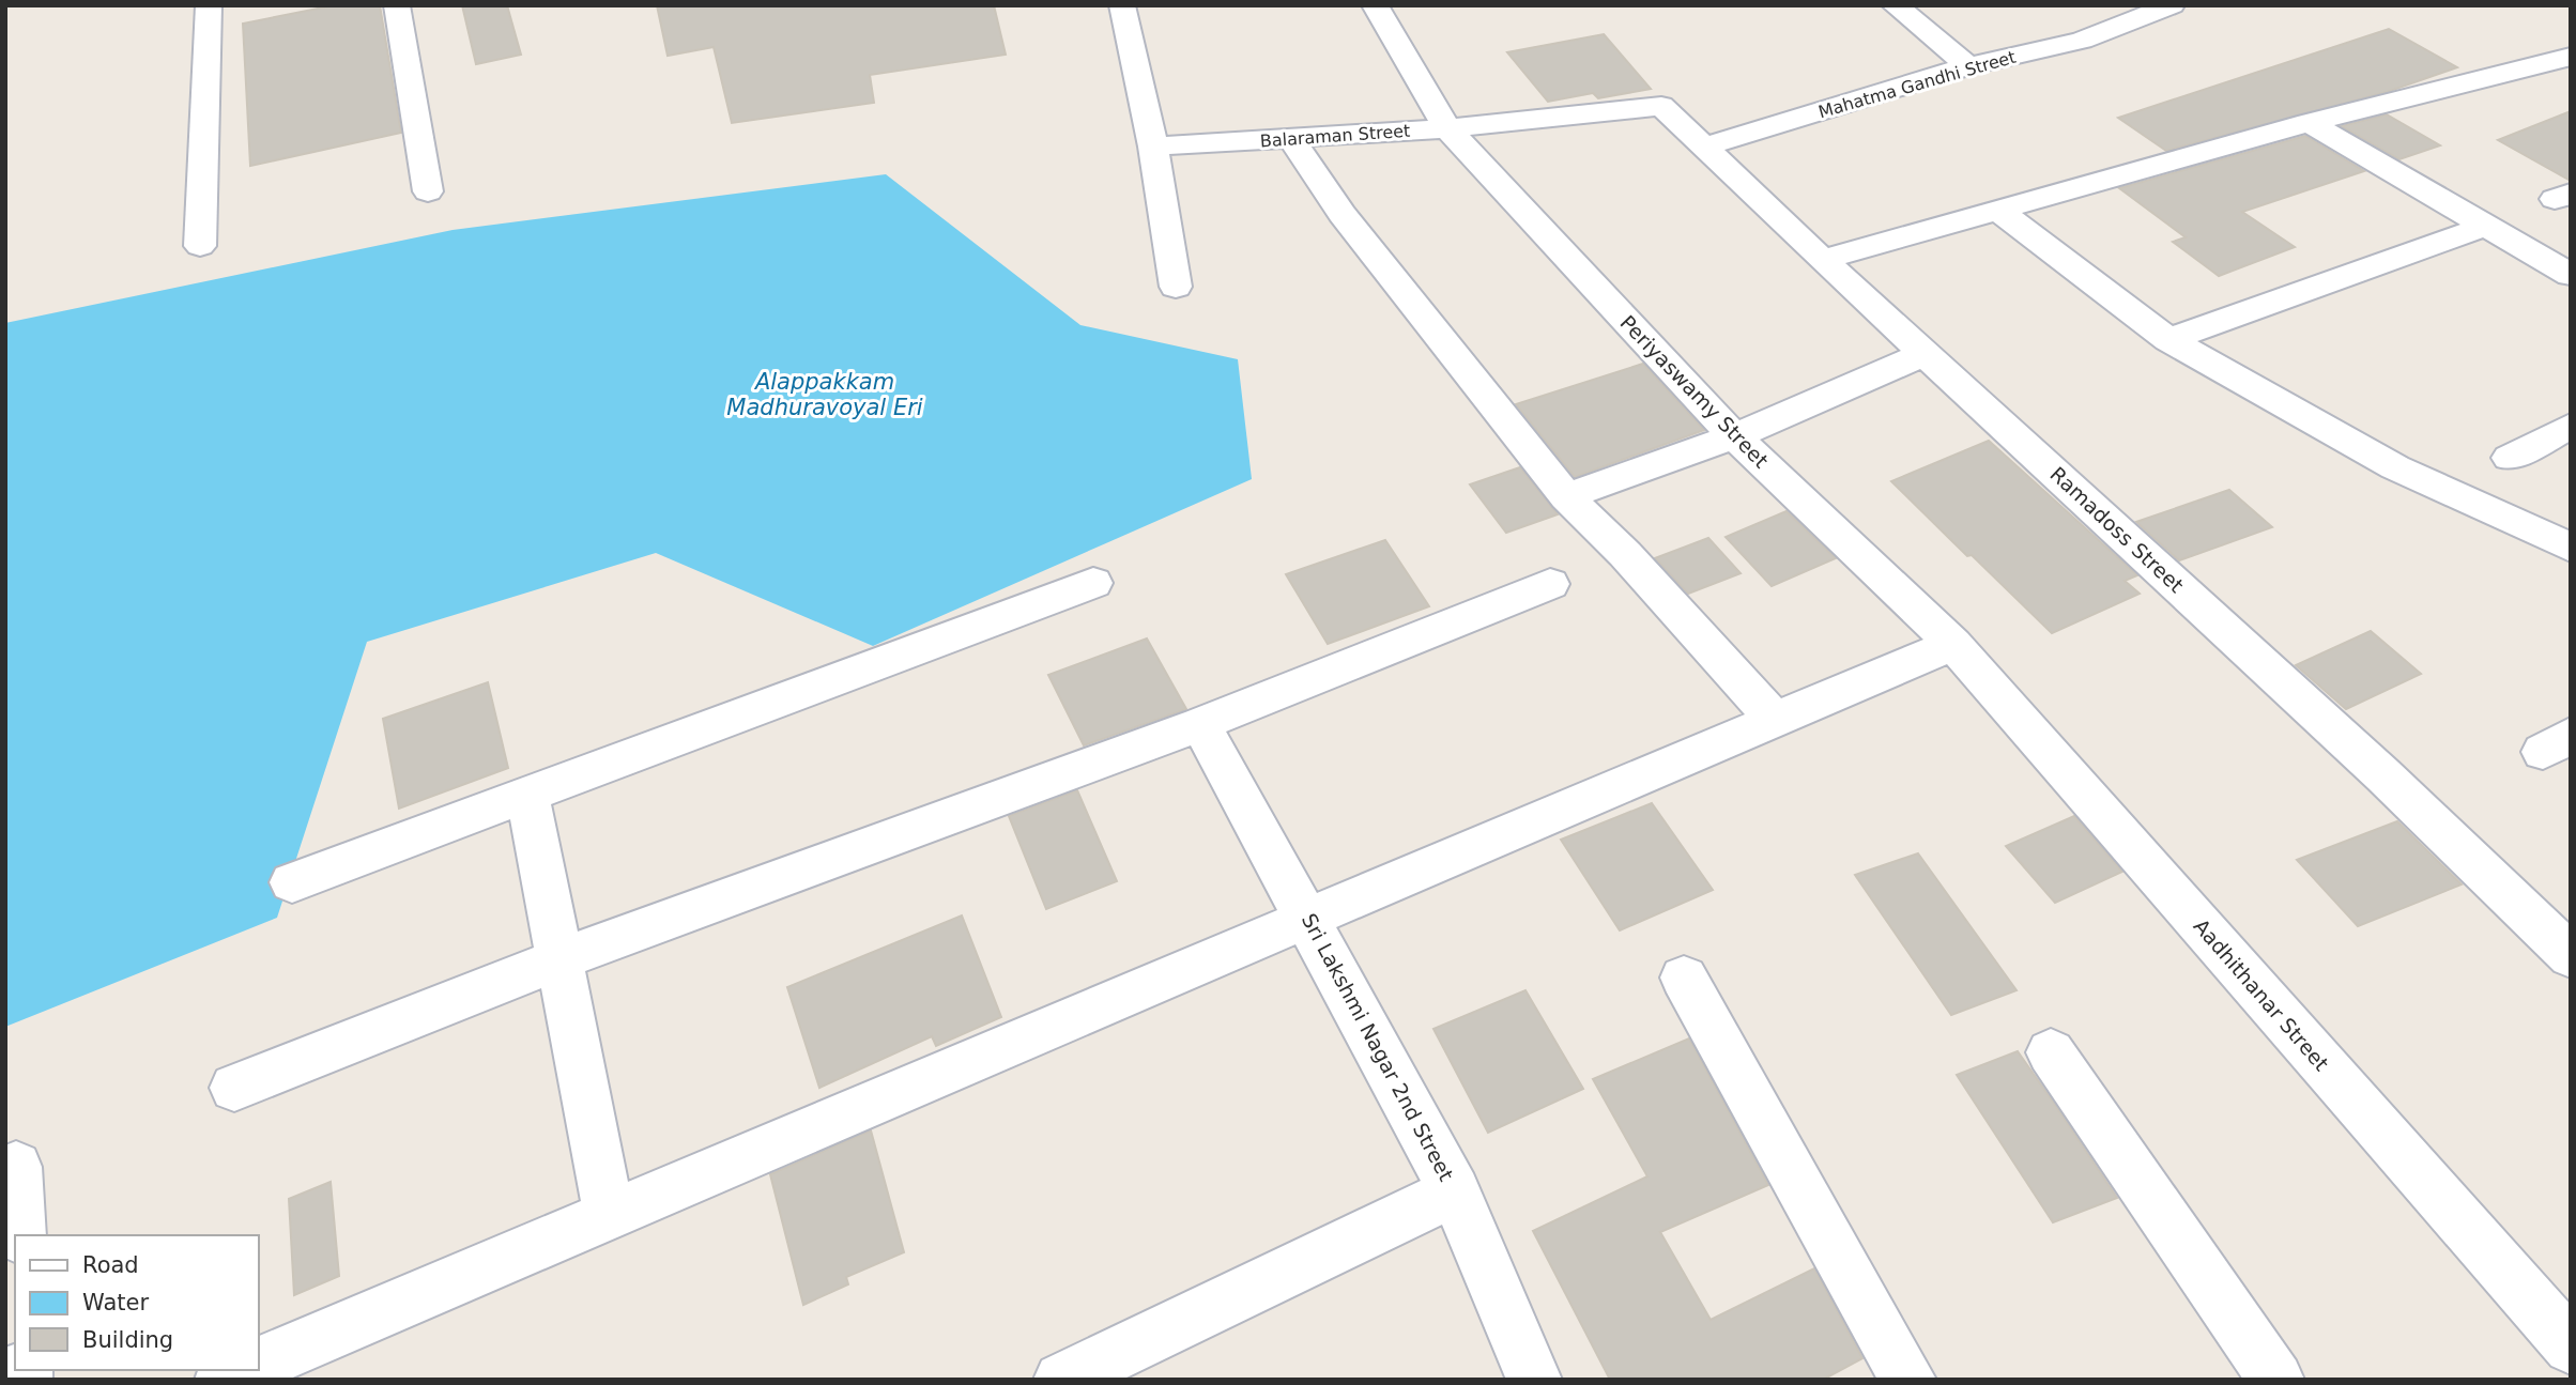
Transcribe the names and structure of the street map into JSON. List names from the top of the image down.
{
  "streets": {
    "street": [
      "Mahatma Gandhi Street",
      "Balaraman Street",
      "Periyaswamy Street",
      "Ramadoss Street",
      "Aadhithanar Street",
      "Sri Lakshmi Nagar 2nd Street"
    ]
  },
  "crossings": [
    ["Mahatma Gandhi Street", "Ramadoss Street"],
    ["Balaraman Street", "Periyaswamy Street"],
    ["Balaraman Street", "Ramadoss Street"],
    ["Periyaswamy Street", "Aadhithanar Street"]
  ],
  "water": ["Alappakkam Madhuravoyal Eri"],
  "legend": ["Road", "Water", "Building"]
}
